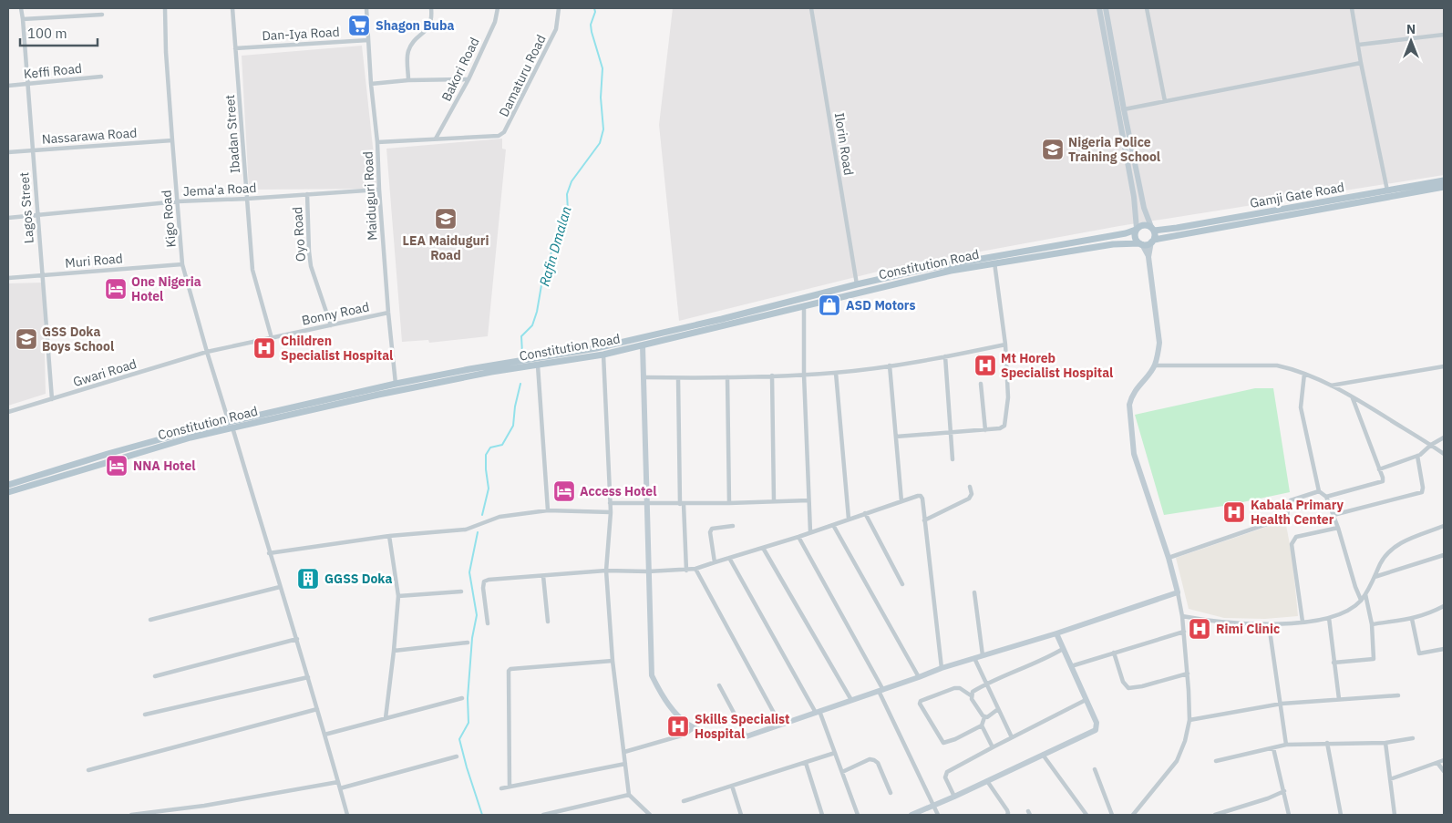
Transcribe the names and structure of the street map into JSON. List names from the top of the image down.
{
  "streets": {
    "main road": ["Gamji Gate Road", "Constitution Road"],
    "street": [
      "Dan-Iya Road",
      "Bakori Road",
      "Keffi Road",
      "Damaturu Road",
      "Ibadan Street",
      "Nassarawa Road",
      "Ilorin Road",
      "Jema'a Road",
      "Maiduguri Road",
      "Lagos Street",
      "Kigo Road",
      "Oyo Road",
      "Muri Road",
      "Bonny Road",
      "Gwari Road"
    ]
  },
  "crossings": [
    ["Dan-Iya Road", "Ibadan Street"],
    ["Dan-Iya Road", "Maiduguri Road"],
    ["Bakori Road", "Damaturu Road"],
    ["Keffi Road", "Lagos Street"],
    ["Damaturu Road", "Maiduguri Road"],
    ["Ibadan Street", "Jema'a Road"],
    ["Ibadan Street", "Bonny Road"],
    ["Nassarawa Road", "Lagos Street"],
    ["Nassarawa Road", "Kigo Road"],
    ["Ilorin Road", "Constitution Road"],
    ["Jema'a Road", "Maiduguri Road"],
    ["Jema'a Road", "Lagos Street"],
    ["Jema'a Road", "Kigo Road"],
    ["Jema'a Road", "Oyo Road"],
    ["Gamji Gate Road", "Constitution Road"],
    ["Maiduguri Road", "Constitution Road"],
    ["Maiduguri Road", "Bonny Road"],
    ["Lagos Street", "Muri Road"],
    ["Lagos Street", "Gwari Road"],
    ["Kigo Road", "Muri Road"],
    ["Kigo Road", "Constitution Road"],
    ["Kigo Road", "Bonny Road"],
    ["Kigo Road", "Gwari Road"],
    ["Oyo Road", "Bonny Road"],
    ["Bonny Road", "Gwari Road"]
  ],
  "water": ["Rafin Dmalan"],
  "places": {
    "supermarket": ["Shagon Buba"],
    "school or university": ["Nigeria Police Training School", "LEA Maiduguri Road", "GSS Doka Boys School"],
    "hotel": ["One Nigeria Hotel", "NNA Hotel", "Access Hotel"],
    "shop": ["ASD Motors"],
    "hospital": [
      "Children Specialist Hospital",
      "Mt Horeb Specialist Hospital",
      "Kabala Primary Health Center",
      "Rimi Clinic",
      "Skills Specialist Hospital"
    ],
    "building": ["GGSS Doka"]
  },
  "scale_bar": "100 m",
  "north": "top"
}
